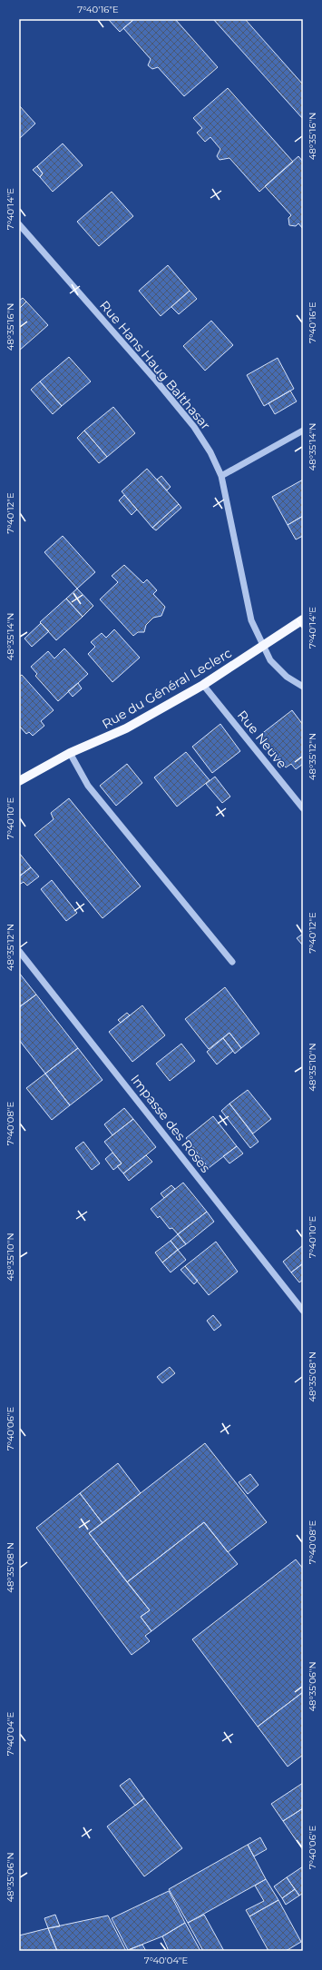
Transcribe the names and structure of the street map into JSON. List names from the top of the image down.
{
  "streets": {
    "main road": ["Rue du Général Leclerc"],
    "street": ["Rue Hans Haug Balthasar", "Rue Neuve", "Impasse des Roses"]
  },
  "crossings": [
    ["Rue Hans Haug Balthasar", "Rue du Général Leclerc"],
    ["Rue du Général Leclerc", "Rue Neuve"]
  ],
  "coordinates": [
    "7°40'16\"E",
    "48°35'16\"N",
    "7°40'14\"E",
    "48°35'14\"N",
    "7°40'12\"E",
    "48°35'12\"N",
    "7°40'10\"E",
    "48°35'10\"N",
    "7°40'08\"E",
    "48°35'08\"N",
    "7°40'06\"E",
    "48°35'06\"N",
    "7°40'04\"E"
  ]
}
